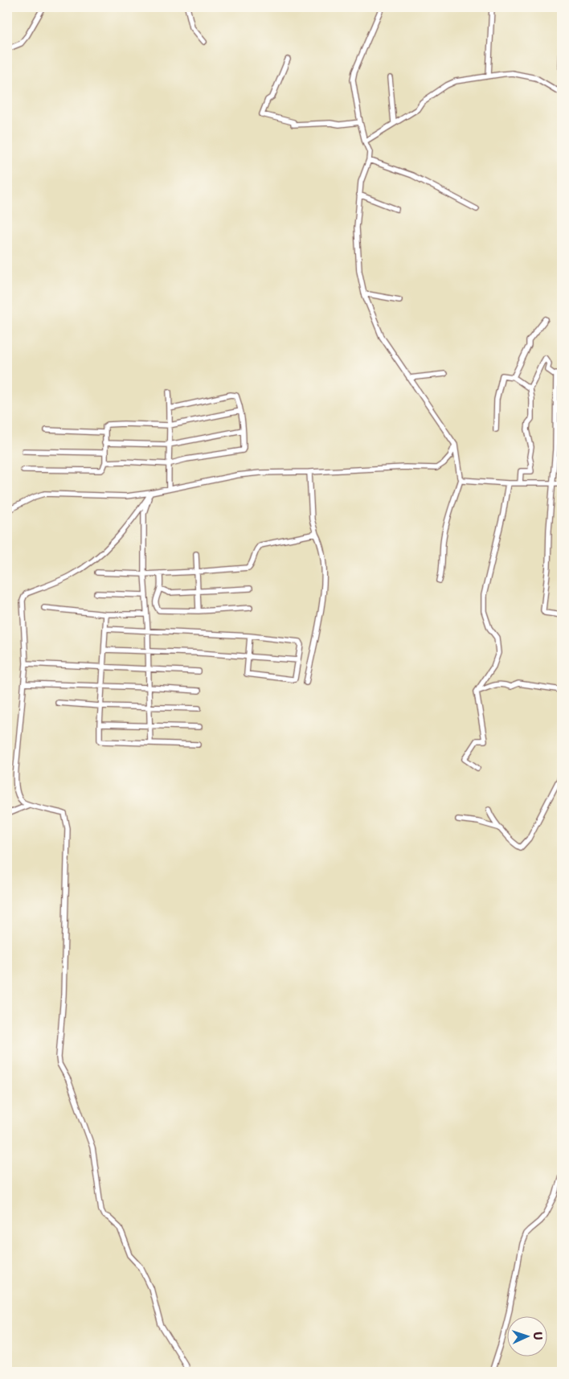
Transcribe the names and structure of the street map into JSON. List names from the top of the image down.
{
  "north": "right"
}
